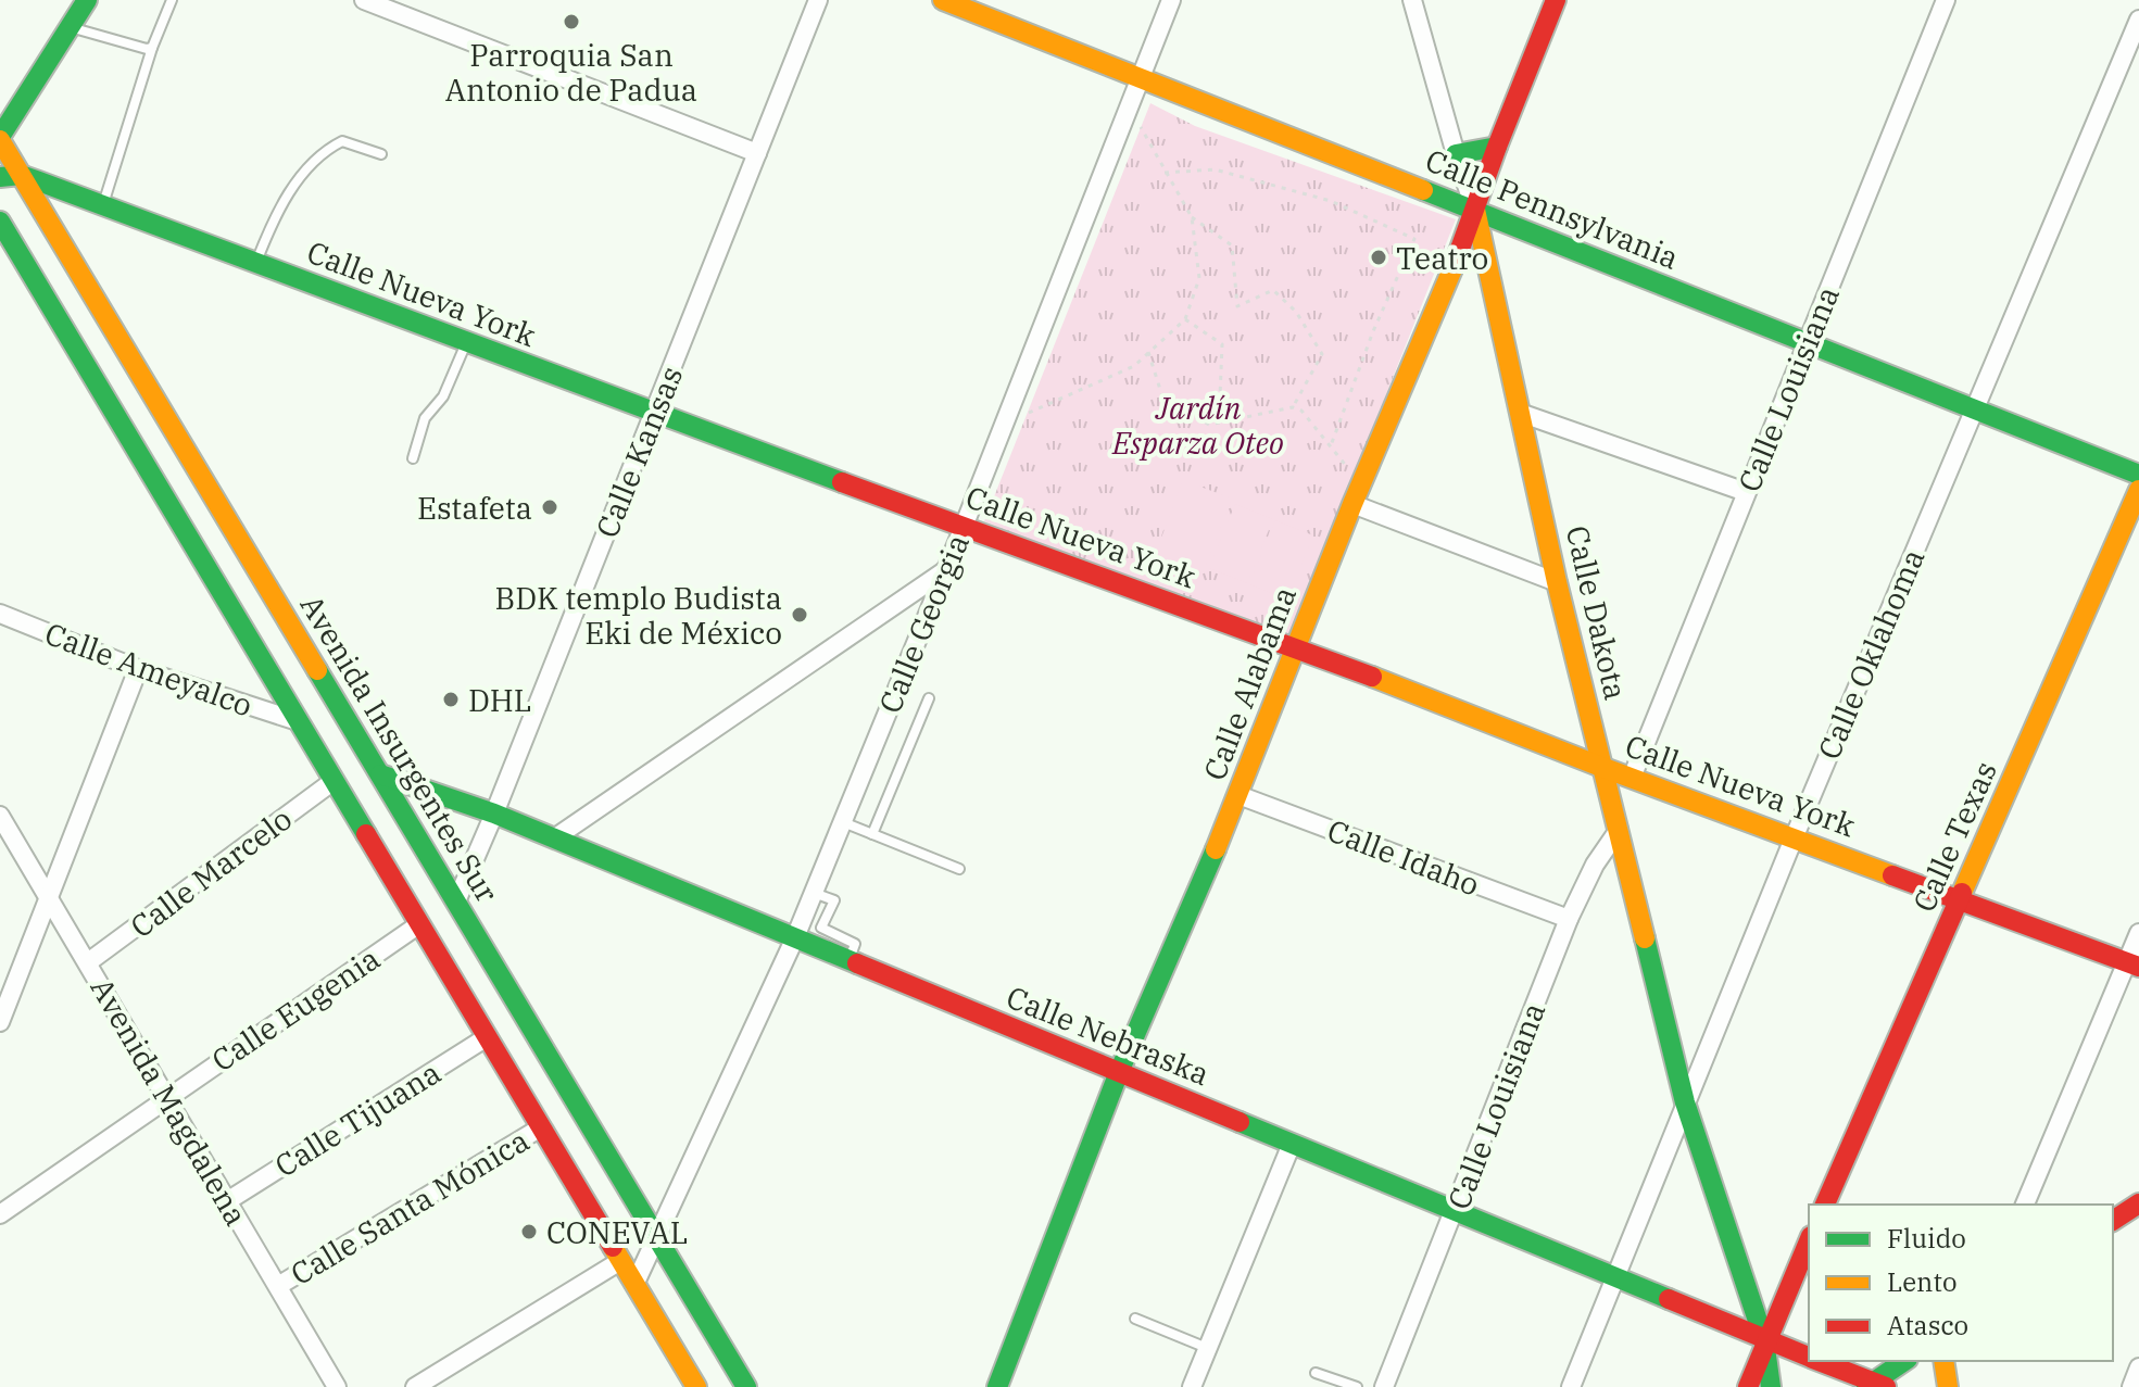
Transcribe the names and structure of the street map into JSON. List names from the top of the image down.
{
  "streets": {
    "street": [
      "Calle Pennsylvania",
      "Calle Nueva York",
      "Calle Louisiana",
      "Calle Kansas",
      "Calle Dakota",
      "Calle Georgia",
      "Calle Oklahoma",
      "Calle Ameyalco",
      "Calle Alabama",
      "Avenida Insurgentes Sur",
      "Calle Texas",
      "Calle Idaho",
      "Calle Marcelo",
      "Calle Eugenia",
      "Calle Nebraska",
      "Avenida Magdalena",
      "Calle Tijuana",
      "Calle Santa Mónica"
    ]
  },
  "crossings": [
    ["Calle Pennsylvania", "Calle Louisiana"],
    ["Calle Pennsylvania", "Calle Dakota"],
    ["Calle Pennsylvania", "Calle Georgia"],
    ["Calle Pennsylvania", "Calle Oklahoma"],
    ["Calle Pennsylvania", "Calle Alabama"],
    ["Calle Nueva York", "Calle Louisiana"],
    ["Calle Nueva York", "Calle Kansas"],
    ["Calle Nueva York", "Calle Dakota"],
    ["Calle Nueva York", "Calle Georgia"],
    ["Calle Nueva York", "Calle Oklahoma"],
    ["Calle Nueva York", "Calle Alabama"],
    ["Calle Nueva York", "Avenida Insurgentes Sur"],
    ["Calle Nueva York", "Calle Texas"],
    ["Calle Louisiana", "Calle Dakota"],
    ["Calle Louisiana", "Calle Idaho"],
    ["Calle Louisiana", "Calle Nebraska"],
    ["Calle Kansas", "Avenida Insurgentes Sur"],
    ["Calle Kansas", "Calle Nebraska"],
    ["Calle Dakota", "Calle Oklahoma"],
    ["Calle Dakota", "Calle Alabama"],
    ["Calle Dakota", "Calle Nebraska"],
    ["Calle Georgia", "Avenida Insurgentes Sur"],
    ["Calle Georgia", "Calle Nebraska"],
    ["Calle Oklahoma", "Calle Nebraska"],
    ["Calle Alabama", "Calle Idaho"],
    ["Calle Alabama", "Calle Nebraska"],
    ["Avenida Insurgentes Sur", "Calle Nebraska"],
    ["Calle Marcelo", "Avenida Magdalena"],
    ["Calle Eugenia", "Avenida Magdalena"],
    ["Avenida Magdalena", "Calle Tijuana"],
    ["Avenida Magdalena", "Calle Santa Mónica"]
  ],
  "parks": ["Jardín Esparza Oteo"],
  "places": [
    "Parroquia San Antonio de Padua",
    "Teatro",
    "Estafeta",
    "BDK templo Budista Eki de México",
    "DHL",
    "CONEVAL"
  ],
  "legend": ["Fluido", "Lento", "Atasco"]
}
